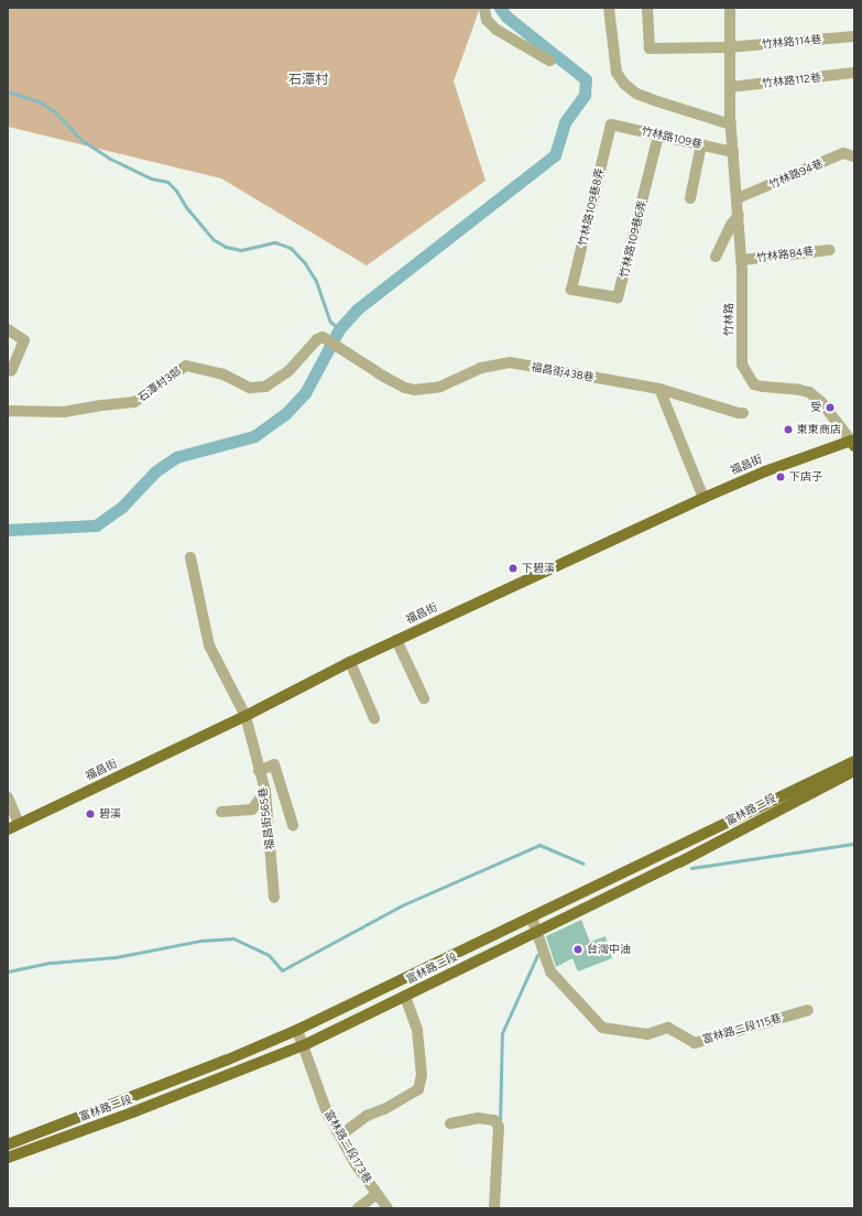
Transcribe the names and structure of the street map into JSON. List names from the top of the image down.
{
  "streets": {
    "main road": ["福昌街", "富林路二段"],
    "street": [
      "竹林路114巷",
      "竹林路112巷",
      "竹林路109巷",
      "竹林路94巷",
      "竹林路109巷8弄",
      "竹林路109巷6弄",
      "竹林路84巷",
      "竹林路",
      "福昌街438巷",
      "石潭村3鄰",
      "福昌街565巷",
      "富林路二段115巷",
      "富林路二段173巷"
    ]
  },
  "crossings": [
    ["竹林路114巷", "竹林路"],
    ["竹林路112巷", "竹林路"],
    ["竹林路109巷", "竹林路109巷8弄"],
    ["竹林路109巷", "竹林路109巷6弄"],
    ["竹林路109巷", "竹林路"],
    ["竹林路94巷", "竹林路"],
    ["竹林路109巷8弄", "竹林路109巷6弄"],
    ["竹林路84巷", "竹林路"],
    ["竹林路", "福昌街"],
    ["福昌街438巷", "石潭村3鄰"],
    ["福昌街", "福昌街565巷"],
    ["富林路二段", "富林路二段115巷"],
    ["富林路二段", "富林路二段173巷"]
  ],
  "districts": ["石潭村"],
  "places": [
    "受",
    "東東商店",
    "下店子",
    "下碧溪",
    "碧溪",
    "台灣中油"
  ]
}
